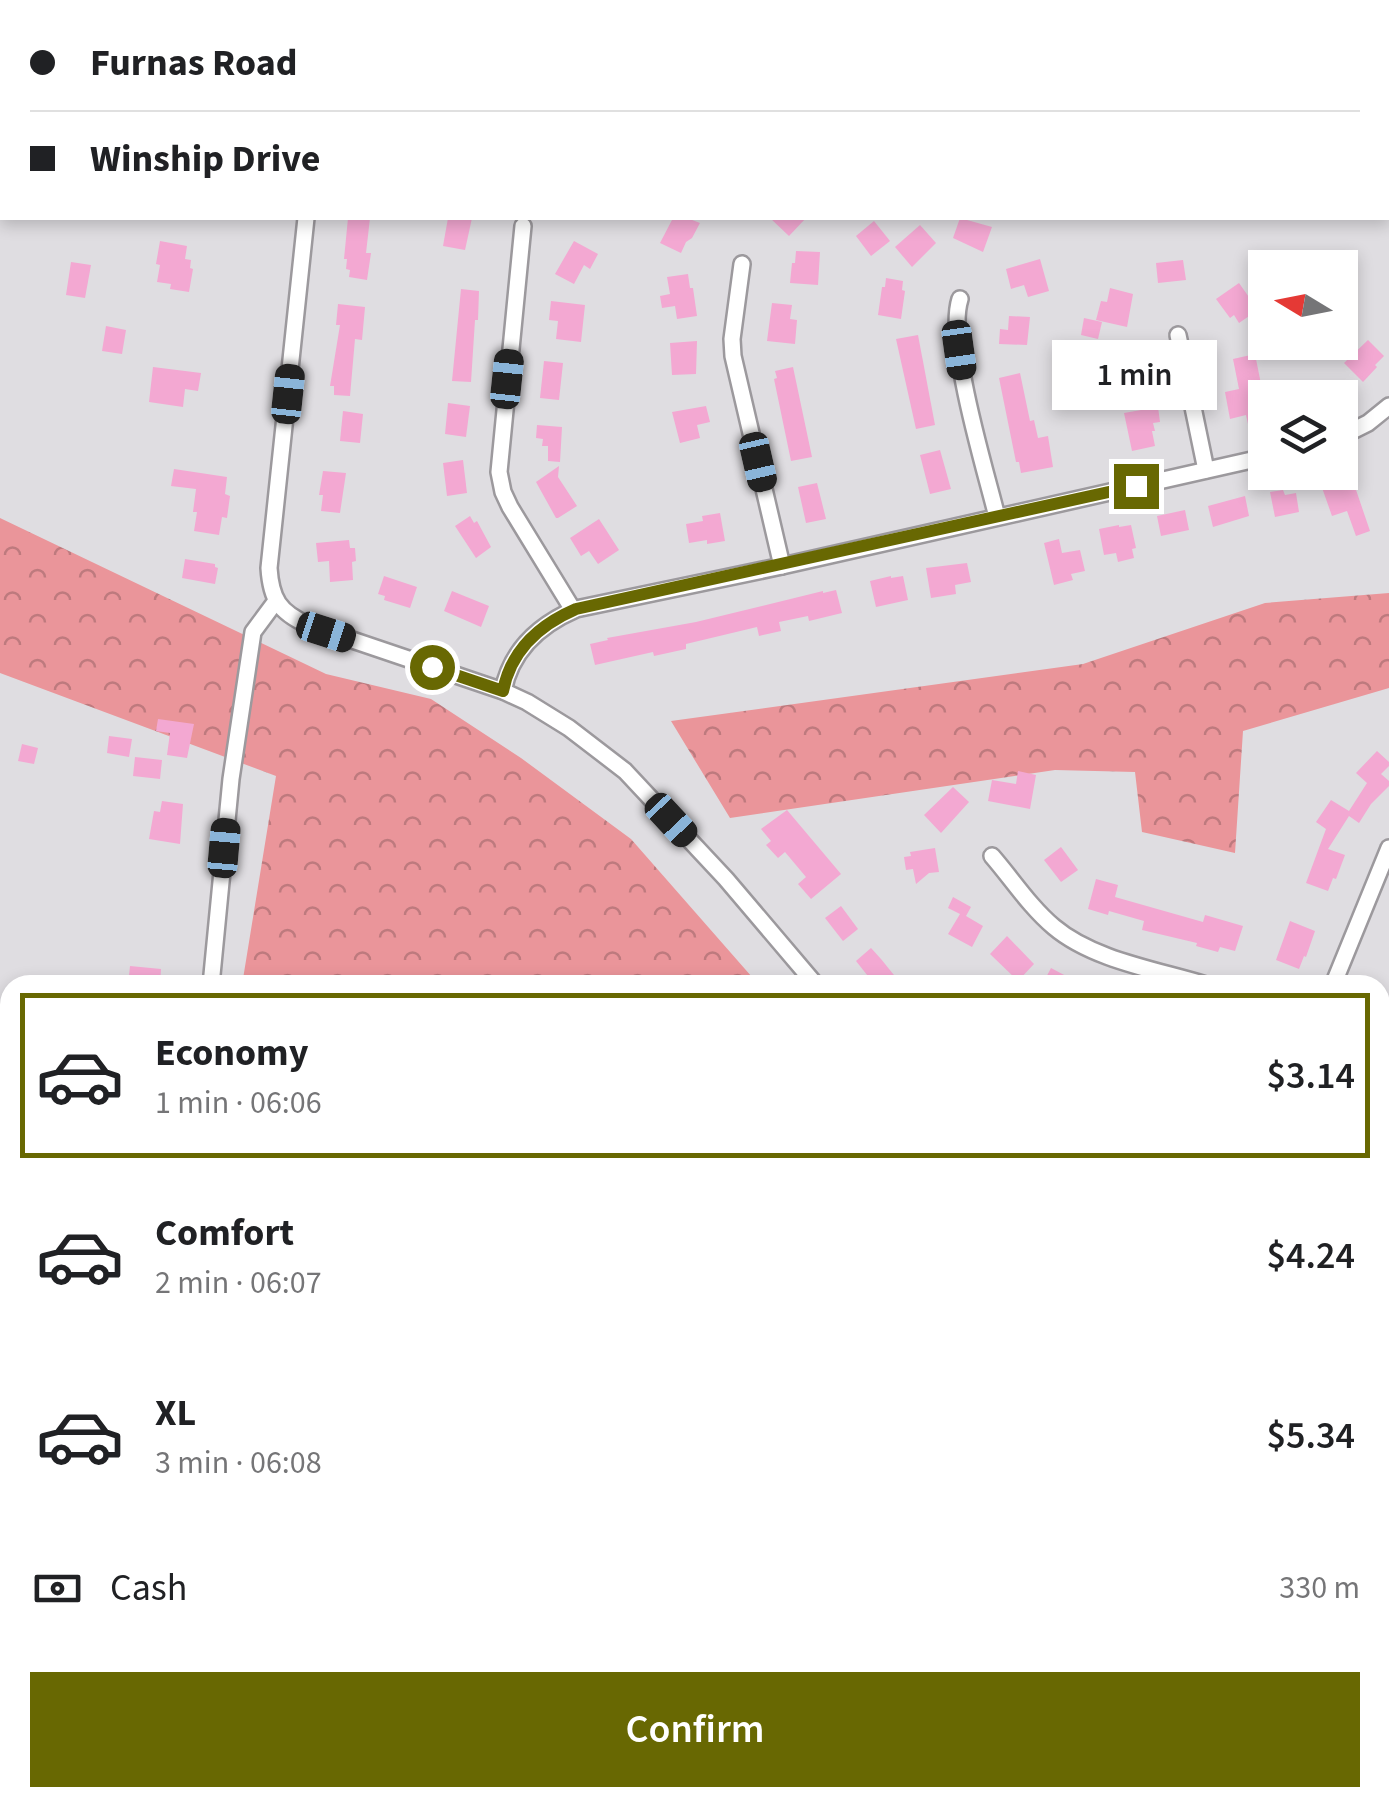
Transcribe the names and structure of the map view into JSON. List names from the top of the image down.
{
  "north": "left",
  "page": {
    "banner": ["Furnas Road", "Winship Drive"],
    "bubble": "1 min",
    "list": [
      {
        "name": "Economy",
        "note": "1 min · 06:06",
        "value": "$3.14"
      },
      {
        "name": "Comfort",
        "note": "2 min · 06:07",
        "value": "$4.24"
      },
      {
        "name": "XL",
        "note": "3 min · 06:08",
        "value": "$5.34"
      }
    ],
    "pay": ["Cash", "330 m"],
    "buttons": "Confirm"
  }
}
